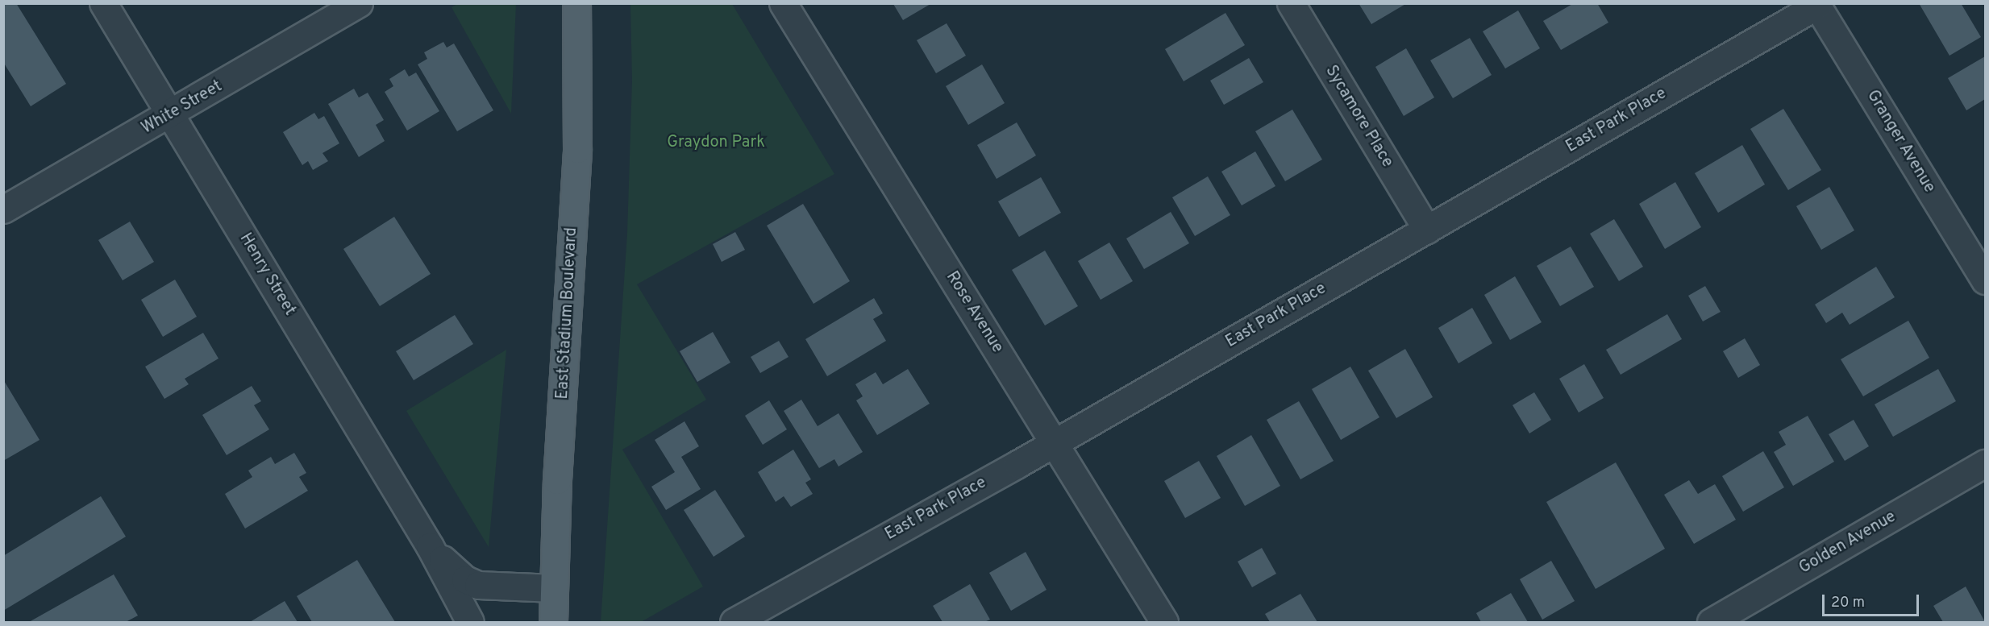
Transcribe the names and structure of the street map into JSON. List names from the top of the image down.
{
  "streets": {
    "main road": ["East Stadium Boulevard"],
    "street": [
      "White Street",
      "Sycamore Place",
      "East Park Place",
      "Granger Avenue",
      "Henry Street",
      "Rose Avenue",
      "Golden Avenue"
    ]
  },
  "crossings": [
    ["White Street", "Henry Street"],
    ["Sycamore Place", "East Park Place"],
    ["East Park Place", "Granger Avenue"],
    ["East Park Place", "Rose Avenue"],
    ["Henry Street", "East Stadium Boulevard"]
  ],
  "parks": ["Graydon Park"],
  "scale_bar": "20 m"
}
